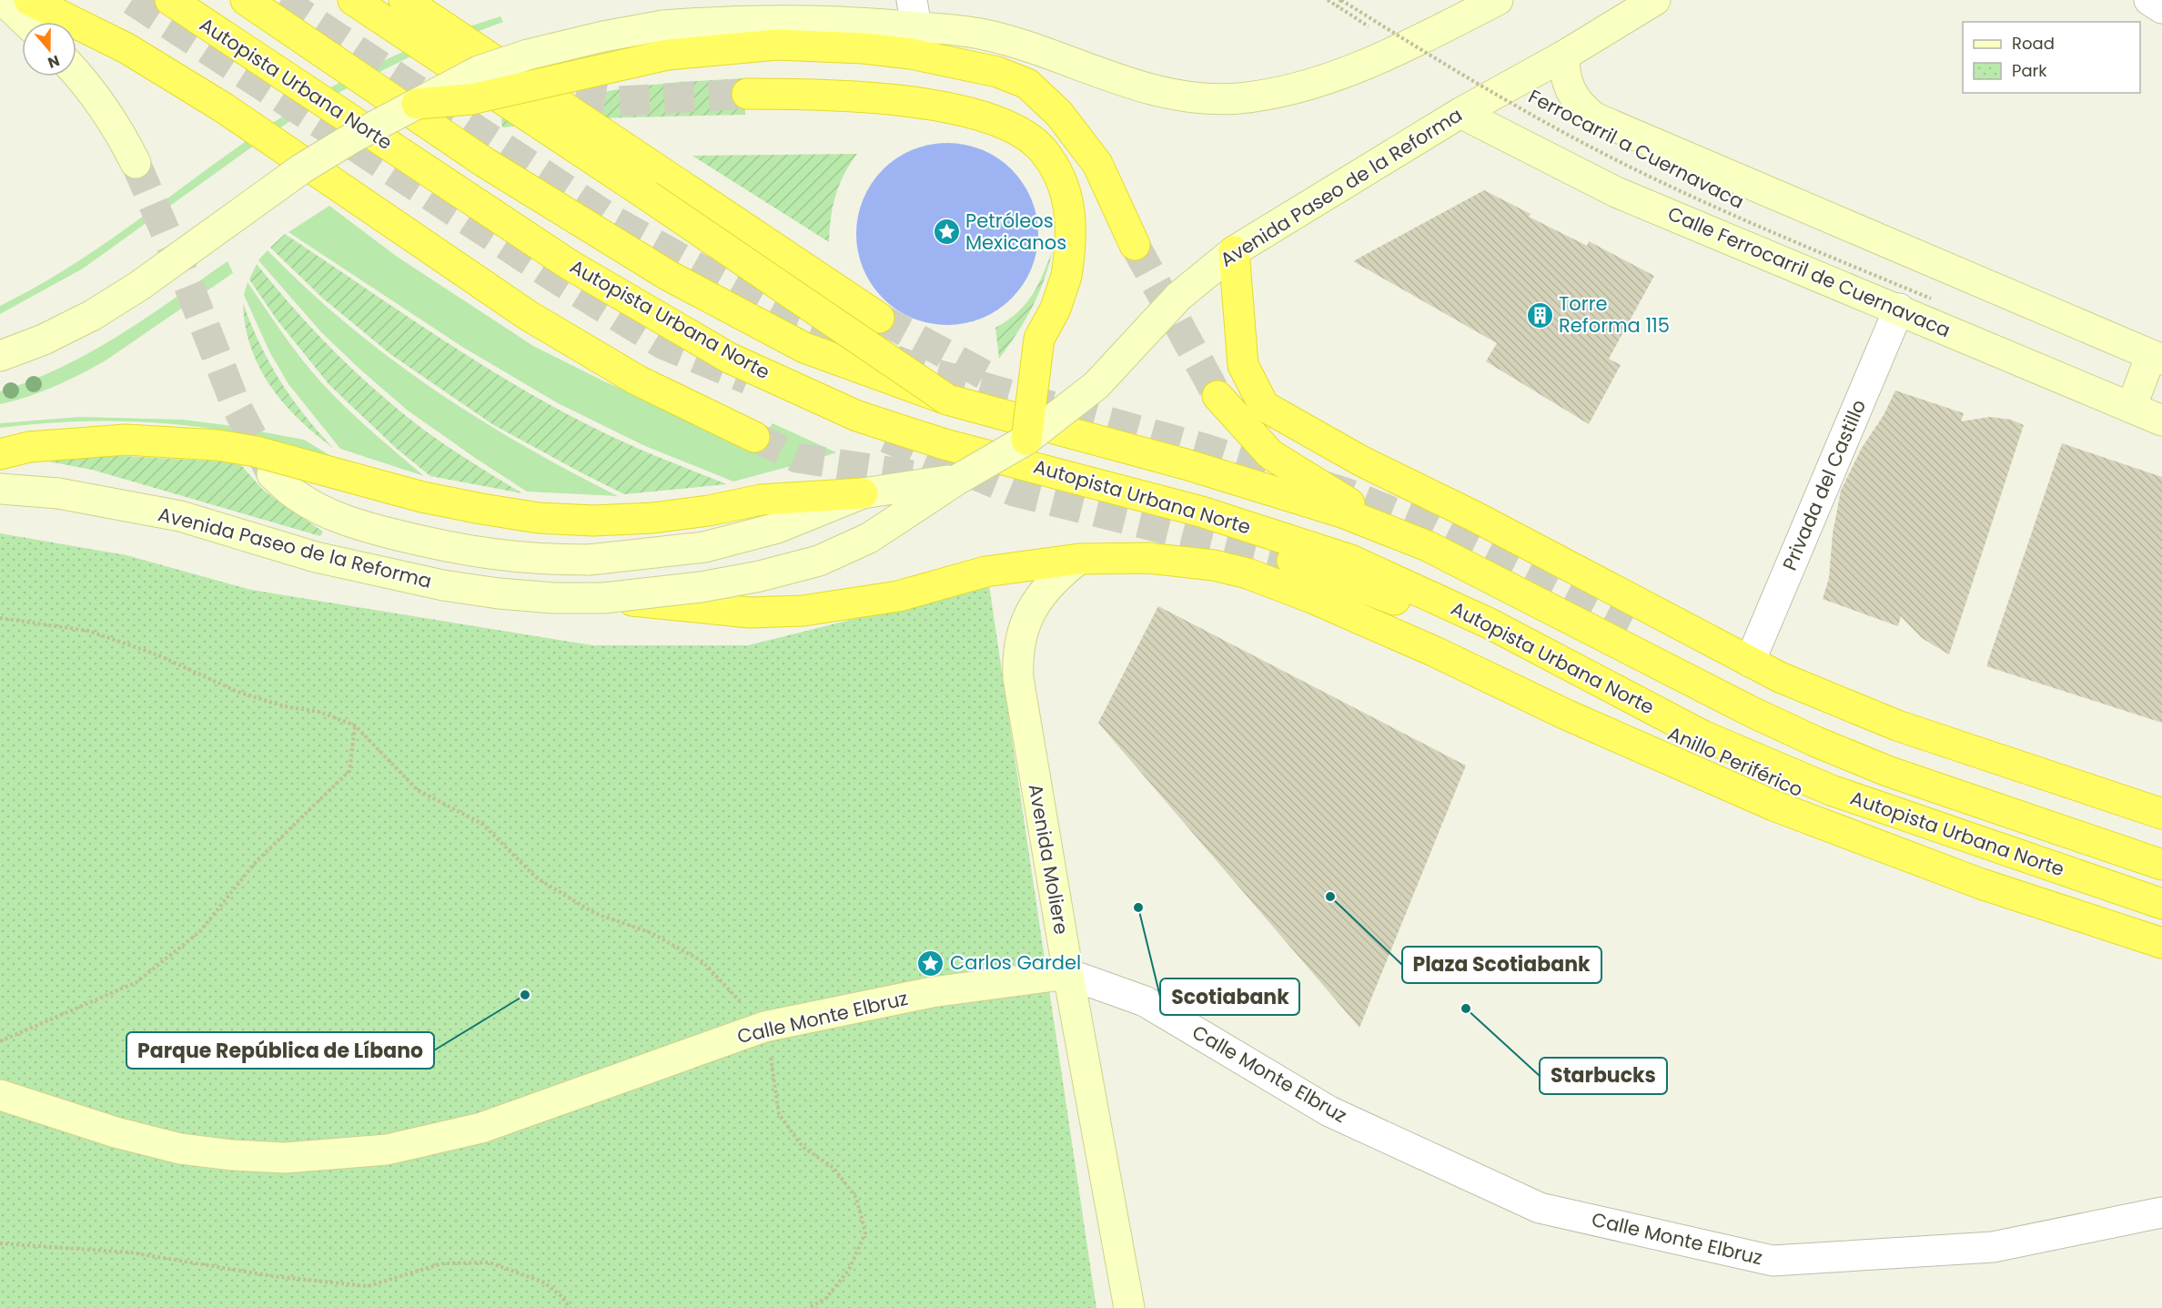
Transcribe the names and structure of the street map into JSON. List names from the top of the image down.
{
  "streets": {
    "highway": ["Autopista Urbana Norte", "Anillo Periférico"],
    "main road": [
      "Avenida Paseo de la Reforma",
      "Calle Ferrocarril de Cuernavaca",
      "Avenida Moliere",
      "Calle Monte Elbruz"
    ],
    "street": ["Privada del Castillo"],
    "path": ["Ferrocarril a Cuernavaca"]
  },
  "crossings": [
    ["Avenida Paseo de la Reforma", "Calle Ferrocarril de Cuernavaca"],
    ["Calle Ferrocarril de Cuernavaca", "Privada del Castillo"],
    ["Avenida Moliere", "Calle Monte Elbruz"]
  ],
  "places": {
    "place": ["Petróleos Mexicanos", "Carlos Gardel"],
    "building": ["Torre Reforma 115"],
    "other": [
      "Plaza Scotiabank",
      "Scotiabank",
      "Parque República de Líbano",
      "Starbucks"
    ]
  },
  "legend": ["Road", "Park"],
  "north": "bottom"
}
